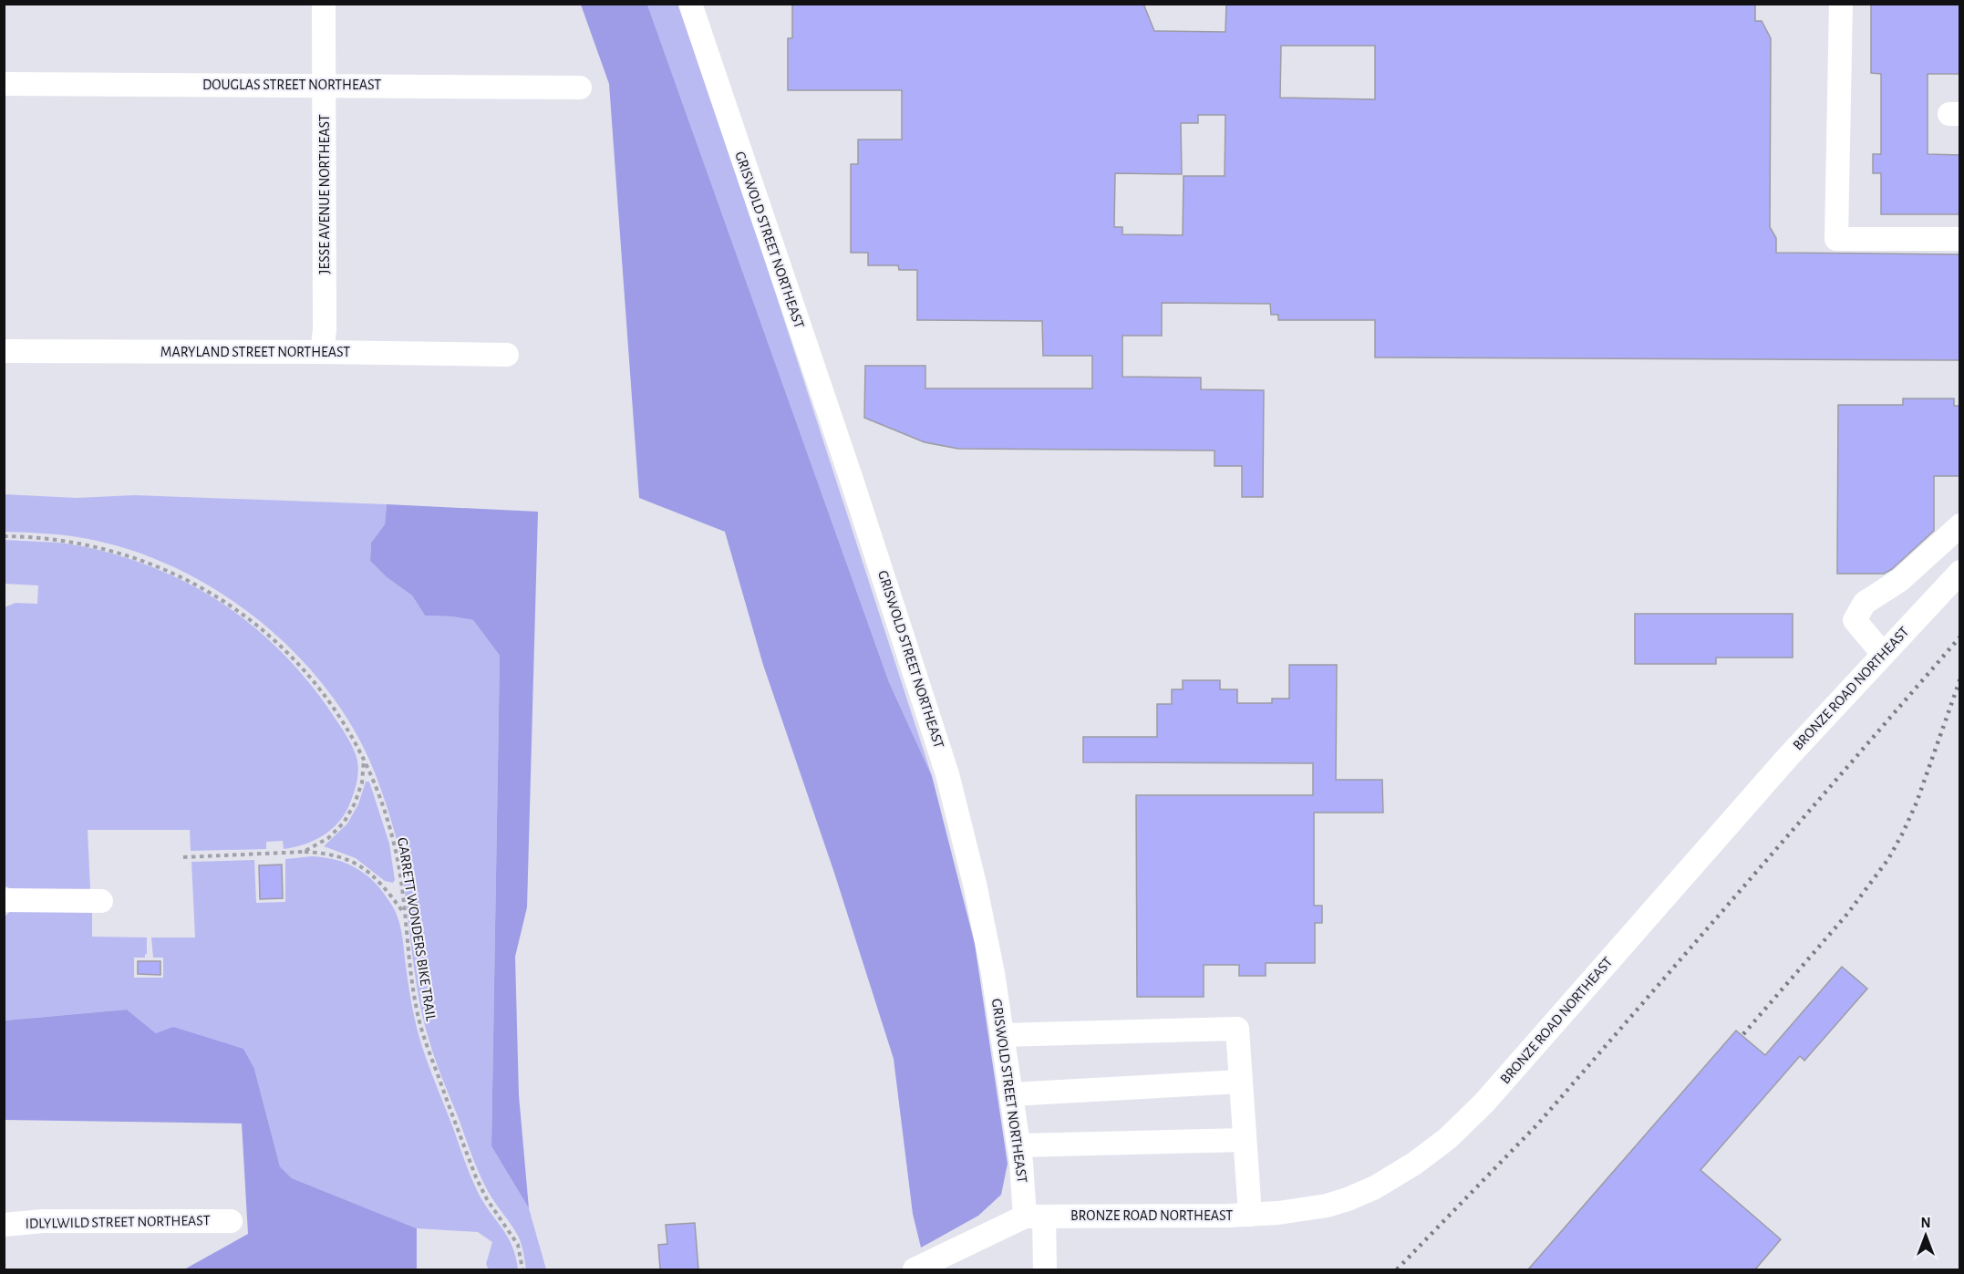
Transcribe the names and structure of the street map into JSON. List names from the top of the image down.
{
  "streets": {
    "street": [
      "DOUGLAS STREET NORTHEAST",
      "JESSE AVENUE NORTHEAST",
      "GRISWOLD STREET NORTHEAST",
      "MARYLAND STREET NORTHEAST",
      "BRONZE ROAD NORTHEAST",
      "IDLYLWILD STREET NORTHEAST"
    ],
    "path": ["GARRETT WONDERS BIKE TRAIL"]
  },
  "crossings": [
    ["DOUGLAS STREET NORTHEAST", "JESSE AVENUE NORTHEAST"],
    ["JESSE AVENUE NORTHEAST", "MARYLAND STREET NORTHEAST"],
    ["GRISWOLD STREET NORTHEAST", "BRONZE ROAD NORTHEAST"]
  ],
  "north": "top"
}
